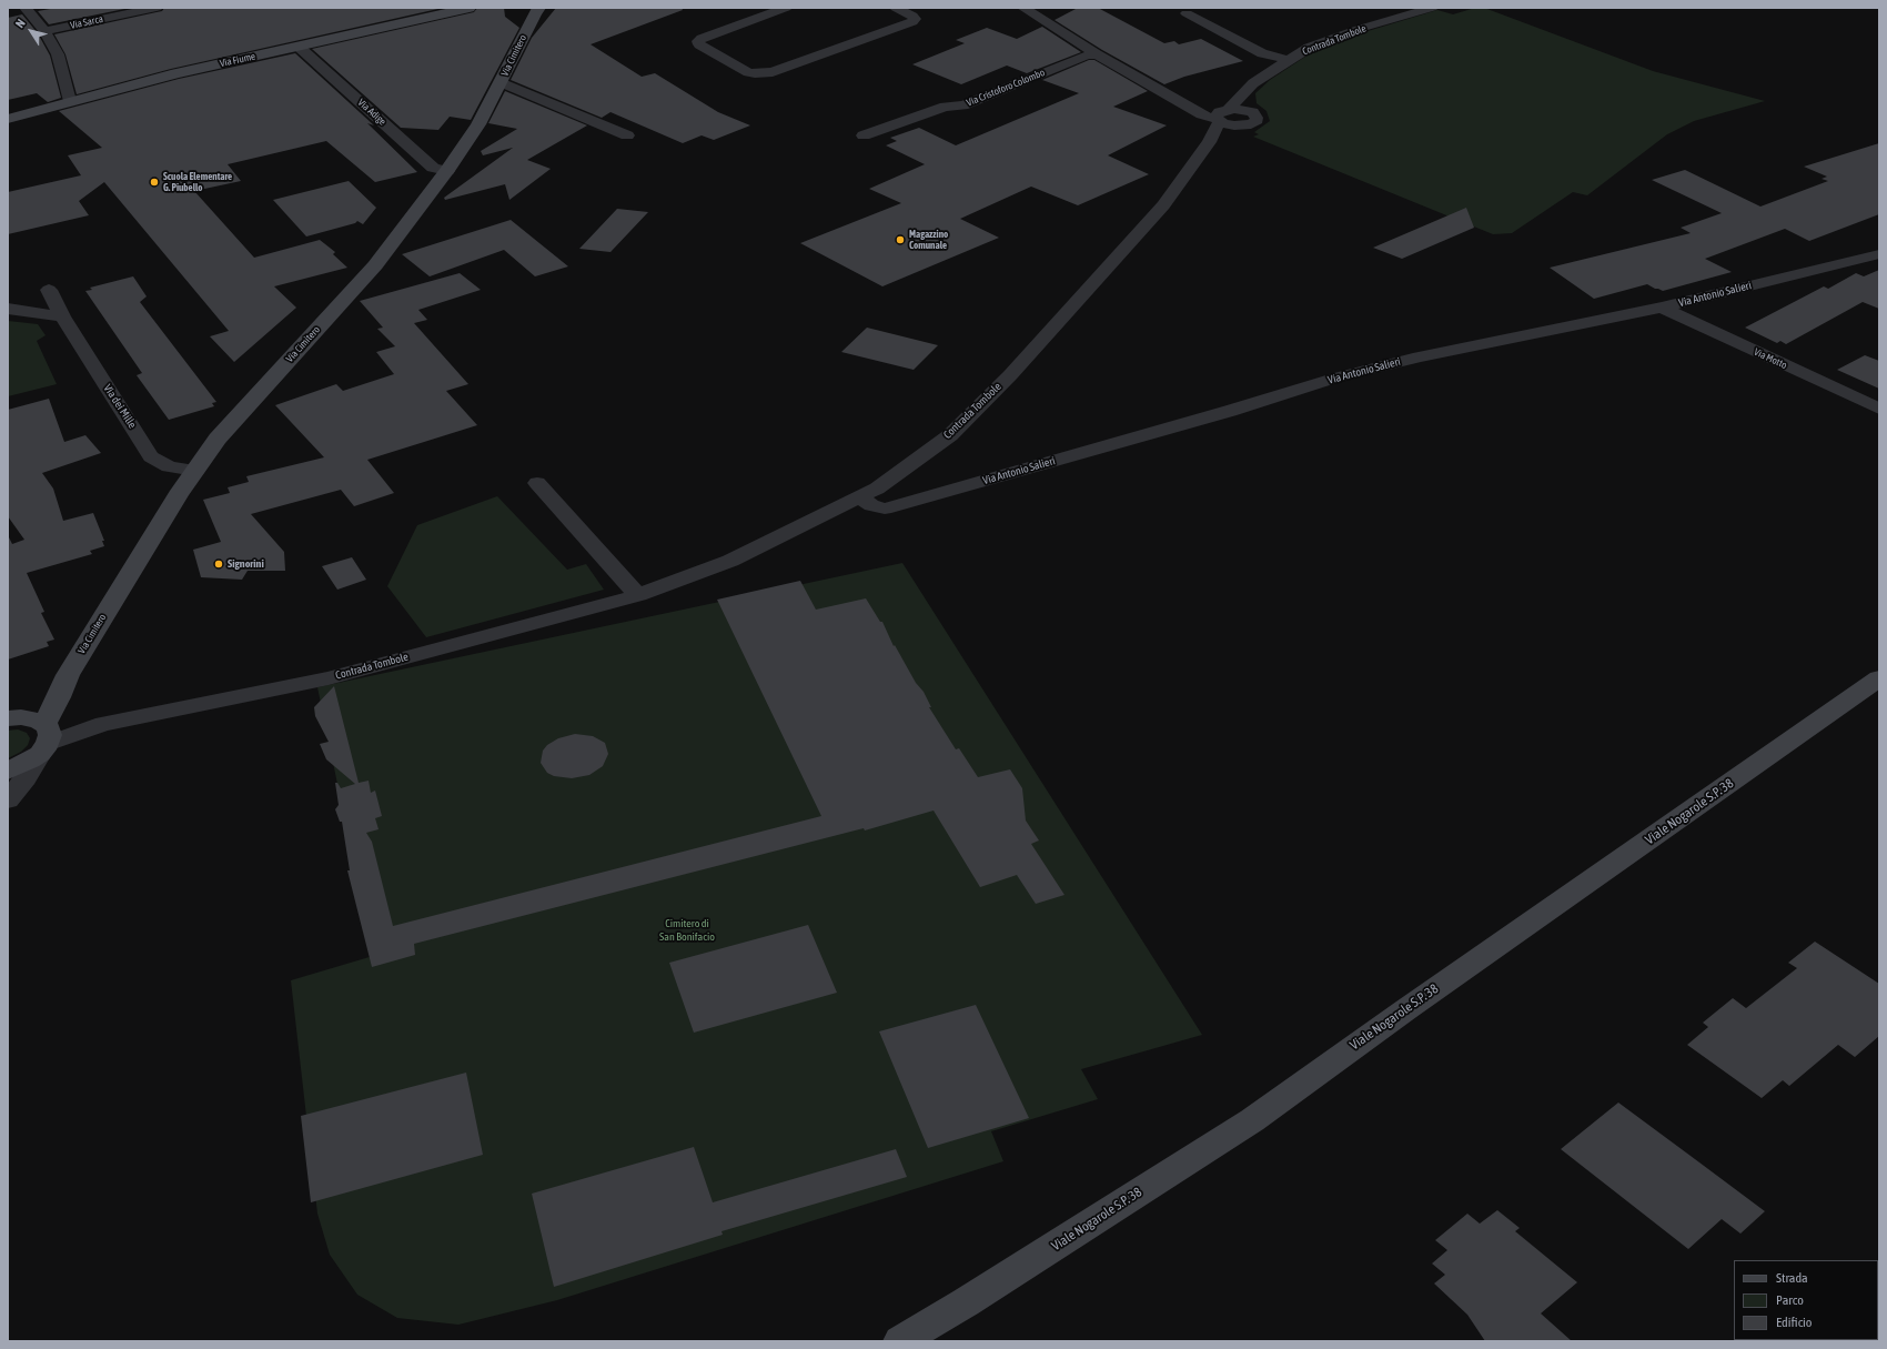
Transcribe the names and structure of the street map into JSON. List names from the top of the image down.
{
  "streets": {
    "street": [
      "Via Sarca",
      "Contrada Tombole",
      "Via Cimitero",
      "Via Fiume",
      "Via Cristoforo Colombo",
      "Via Adige",
      "Via Antonio Salieri",
      "Via Motto",
      "Via dei Mille",
      "Viale Nogarole S.P. 38"
    ]
  },
  "crossings": [
    ["Contrada Tombole", "Via Cimitero"],
    ["Contrada Tombole", "Via Antonio Salieri"],
    ["Via Cimitero", "Via Adige"],
    ["Via Cimitero", "Via dei Mille"],
    ["Via Fiume", "Via Adige"],
    ["Via Antonio Salieri", "Via Motto"]
  ],
  "parks": ["Cimitero di San Bonifacio"],
  "places": ["Scuola Elementare G. Piubello", "Magazzino Comunale", "Signorini"],
  "legend": ["Strada", "Parco", "Edificio"],
  "north": "top left"
}
